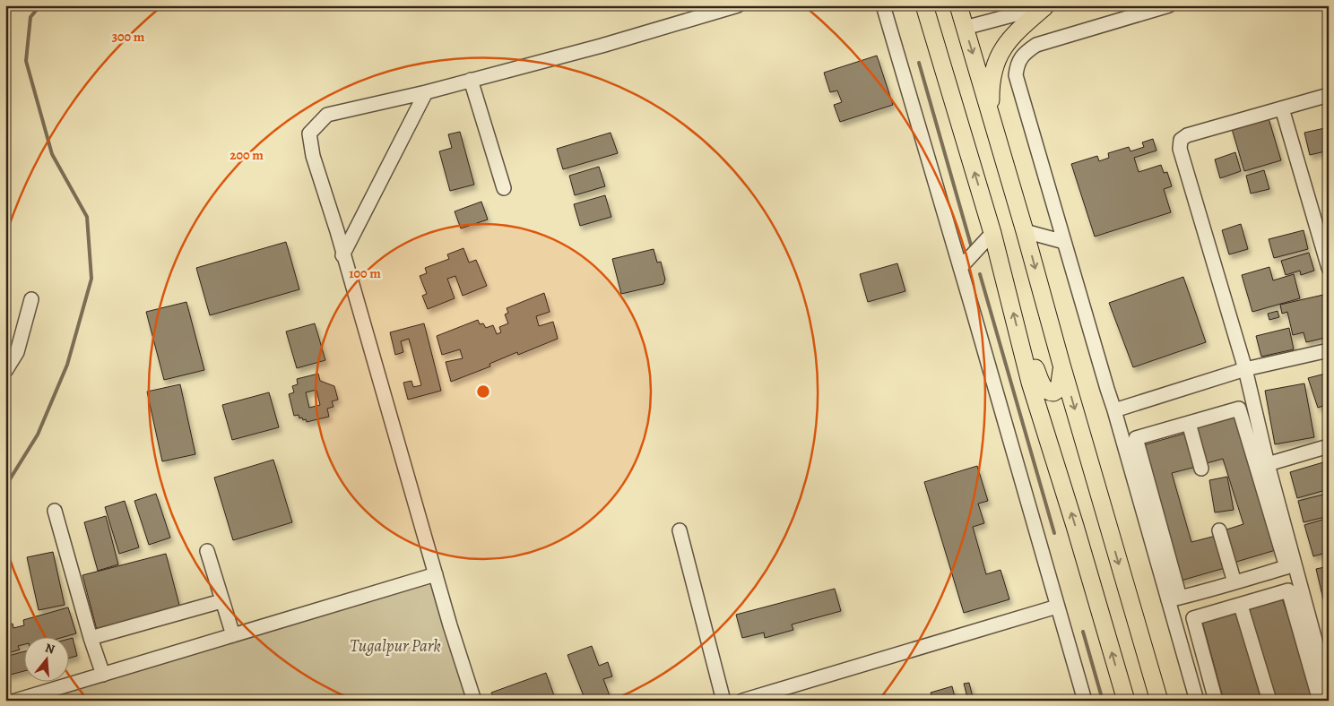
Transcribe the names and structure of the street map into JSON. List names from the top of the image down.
{
  "parks": ["Tugalpur Park"],
  "north": "top",
  "rings": ["300 m", "200 m", "100 m"]
}
